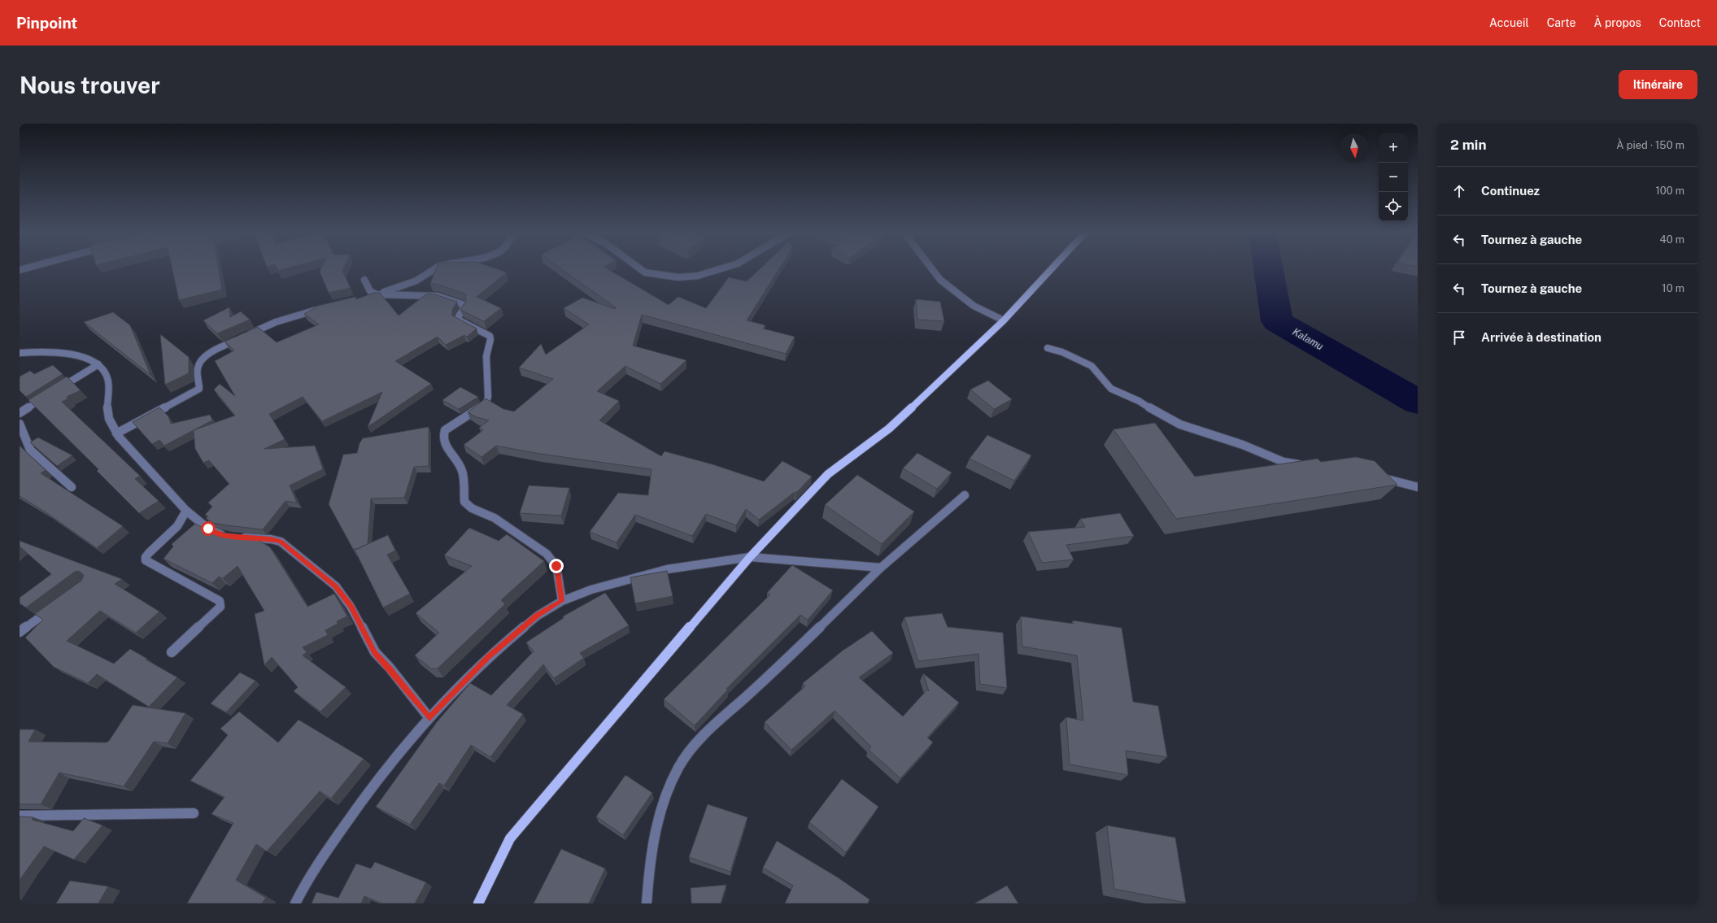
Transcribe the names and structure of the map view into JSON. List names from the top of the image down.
{
  "water": ["Kalamu"],
  "north": "bottom",
  "page": {
    "header": "Pinpoint",
    "nav": [
      "Accueil",
      "Carte",
      "À propos",
      "Contact"
    ],
    "buttons": "Itinéraire",
    "title": "Nous trouver",
    "heading": ["2 min", "À pied · 150 m"],
    "map_buttons": ["+", "−"],
    "list": [
      ["Continuez", "100 m"],
      ["Tournez à gauche", "40 m"],
      ["Tournez à gauche", "10 m"],
      "Arrivée à destination"
    ]
  }
}
